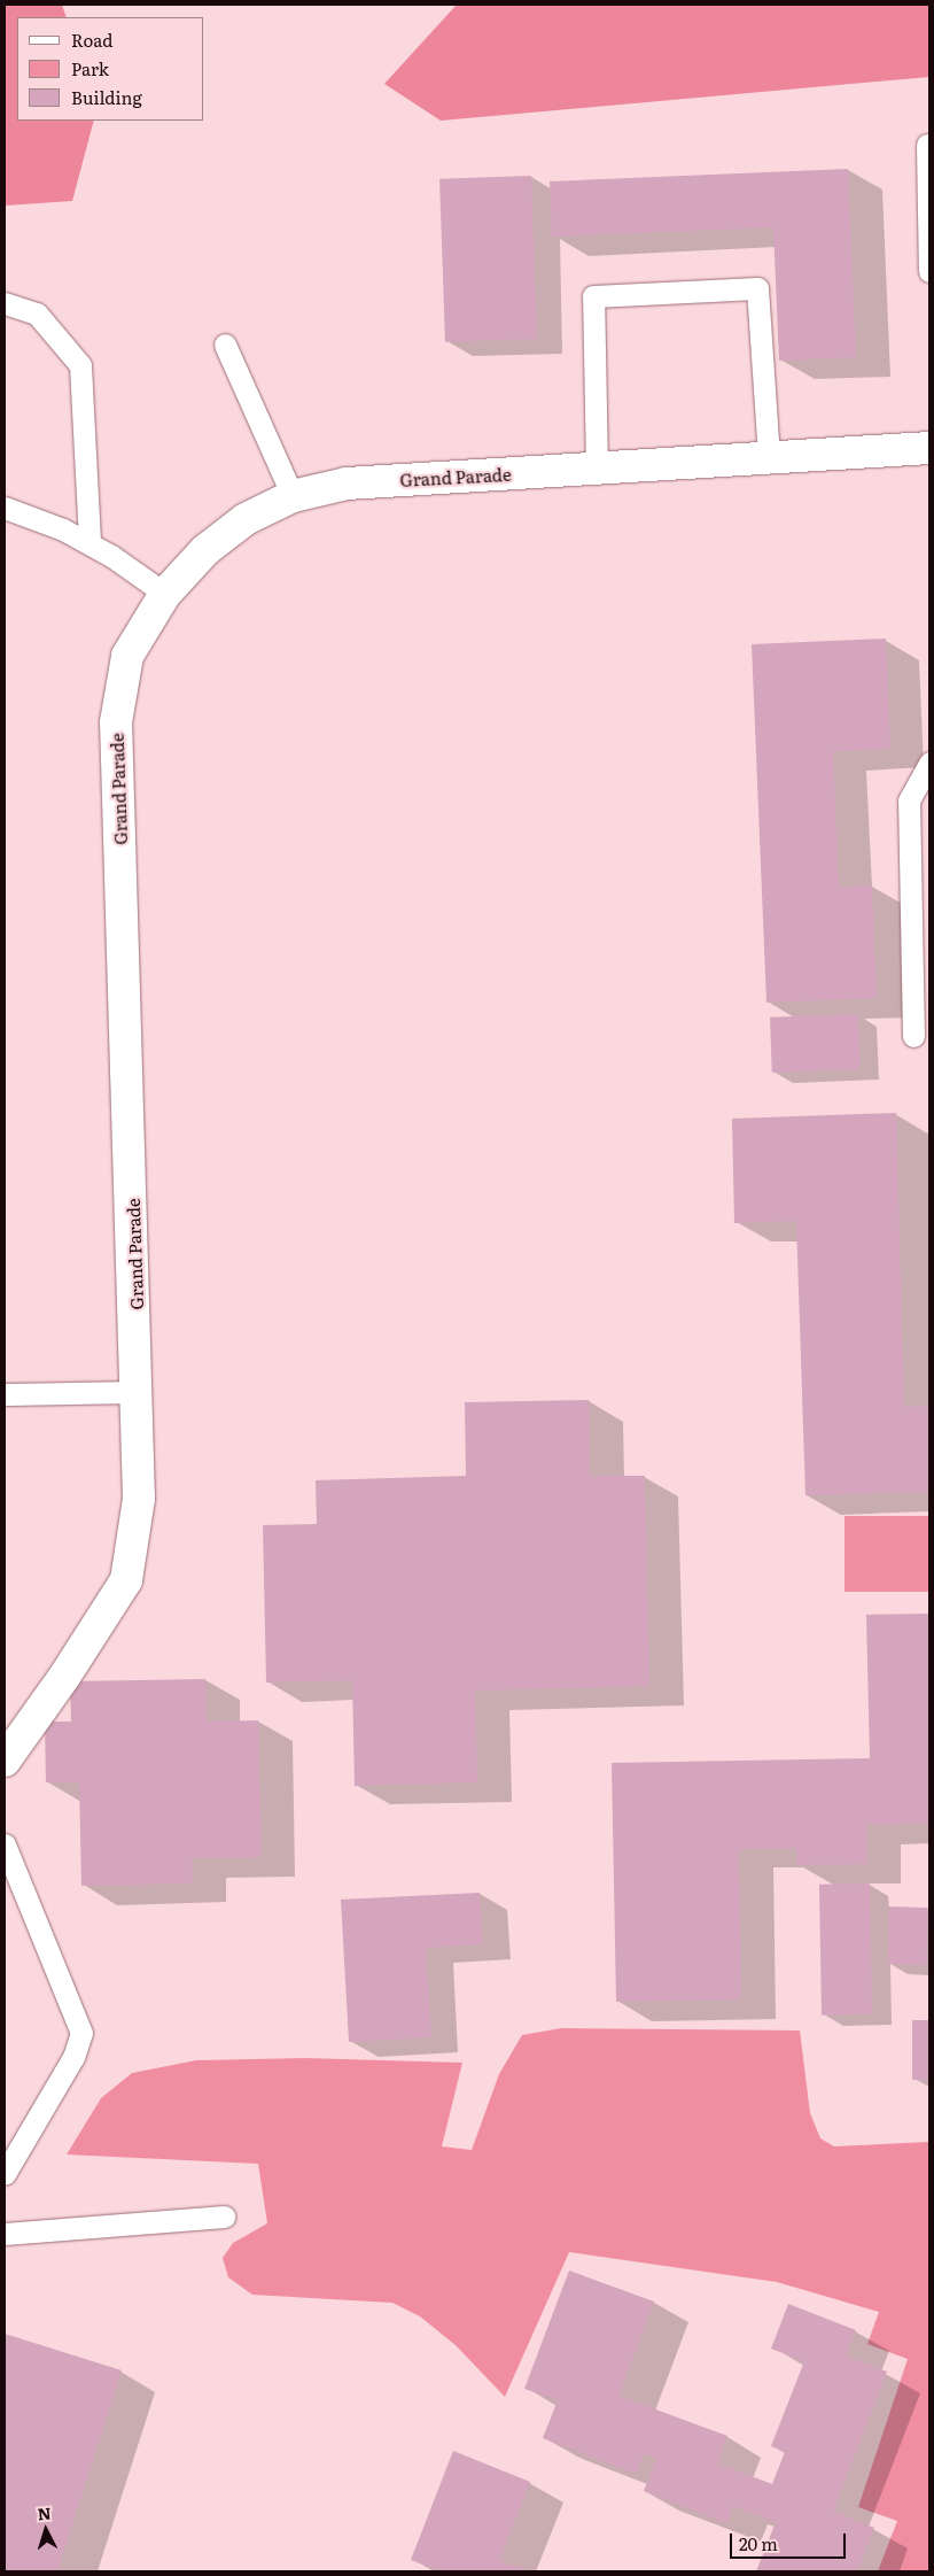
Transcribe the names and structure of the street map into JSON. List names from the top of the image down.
{
  "streets": {
    "street": ["Grand Parade"]
  },
  "legend": ["Road", "Park", "Building"],
  "scale_bar": "20 m",
  "north": "top"
}
